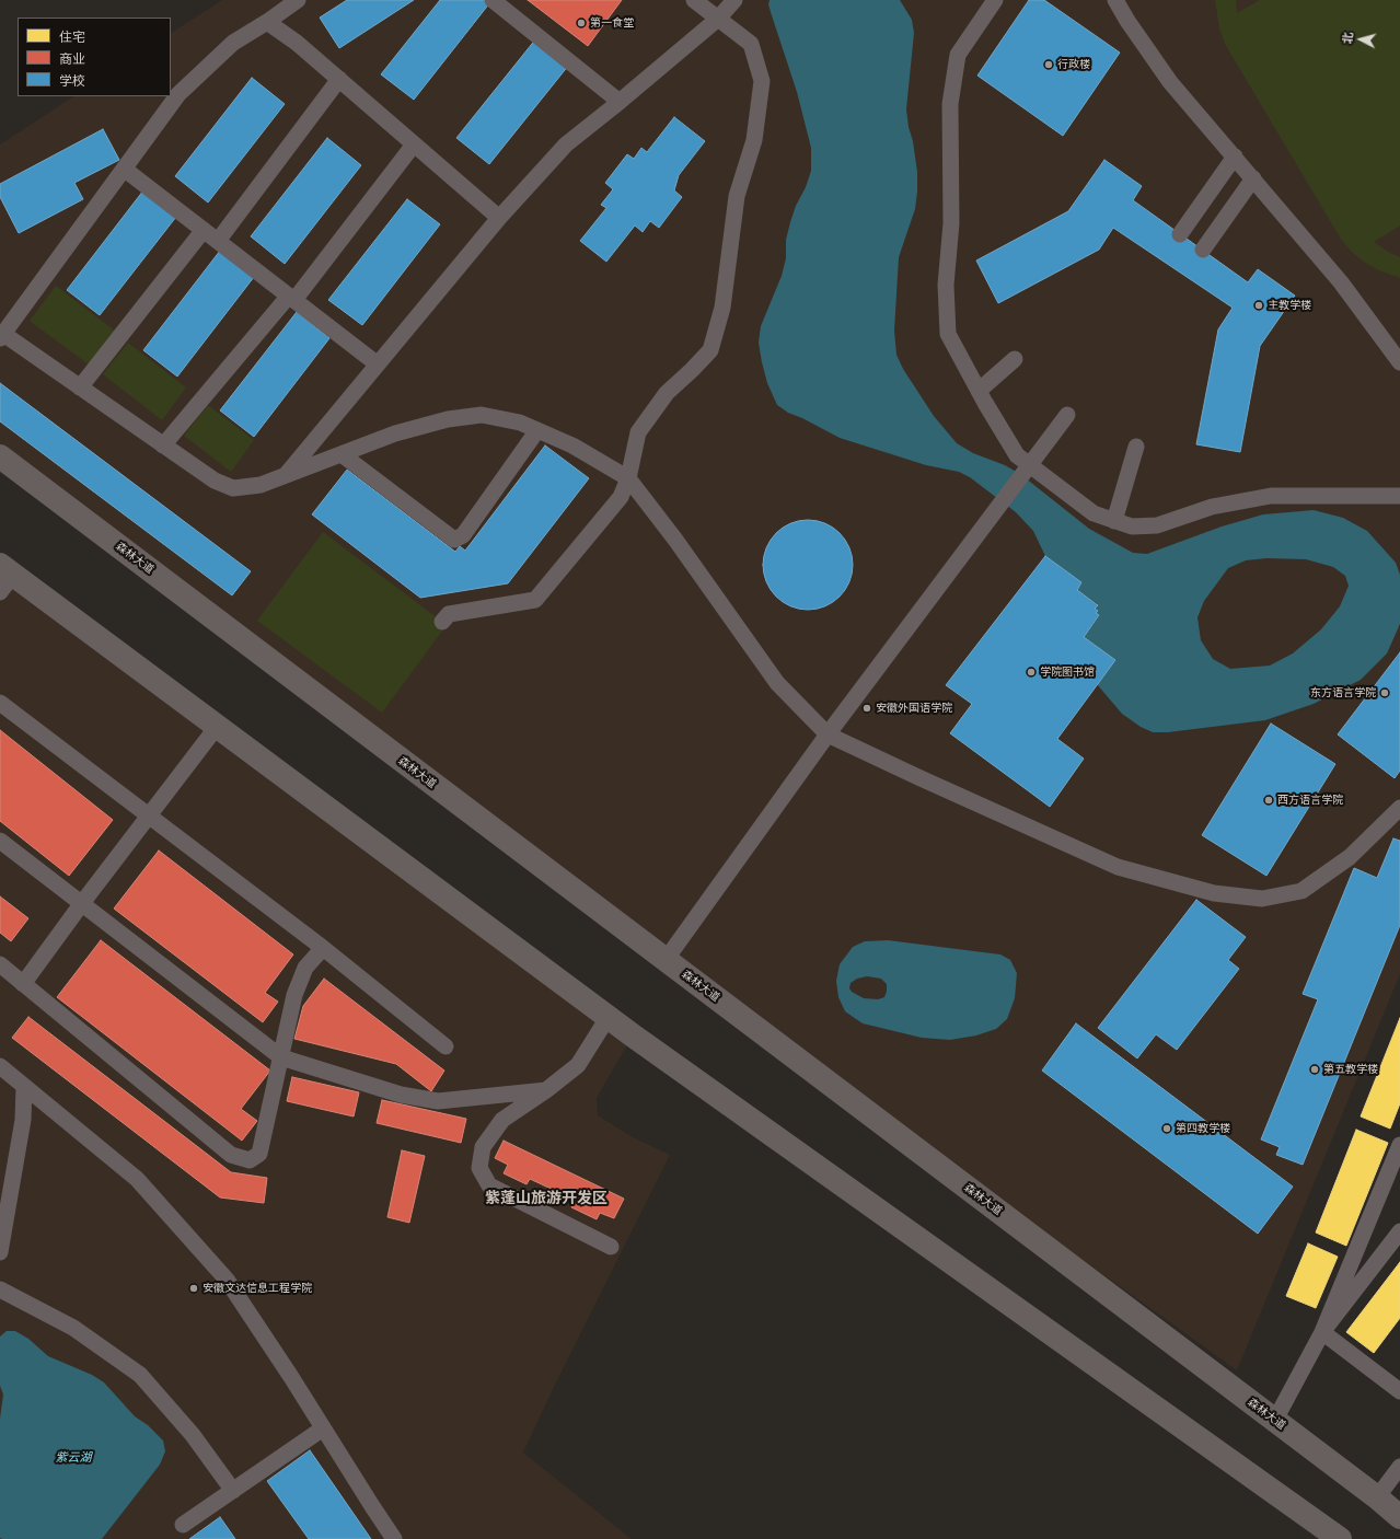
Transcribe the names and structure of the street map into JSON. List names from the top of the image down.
{
  "streets": {
    "main road": ["森林大道"]
  },
  "districts": ["紫蓬山旅游开发区"],
  "water": ["紫云湖"],
  "places": [
    "第一食堂",
    "行政楼",
    "主教学楼",
    "学院图书馆",
    "东方语言学院",
    "安徽外国语学院",
    "西方语言学院",
    "第五教学楼",
    "第四教学楼",
    "安徽文达信息工程学院"
  ],
  "legend": ["住宅", "商业", "学校"],
  "north": "left"
}
